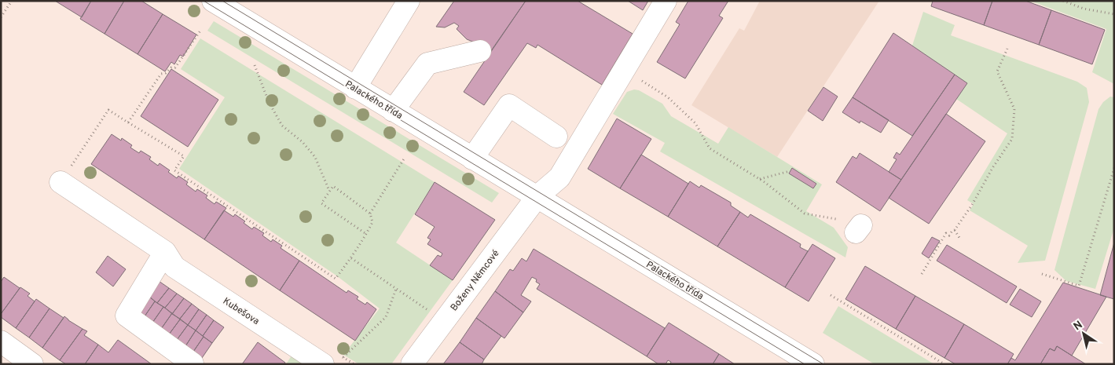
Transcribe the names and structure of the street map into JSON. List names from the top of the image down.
{
  "streets": {
    "street": ["Palackého třída", "Boženy Němcové", "Kubešova"]
  },
  "crossings": [
    ["Palackého třída", "Boženy Němcové"]
  ],
  "north": "top left"
}
